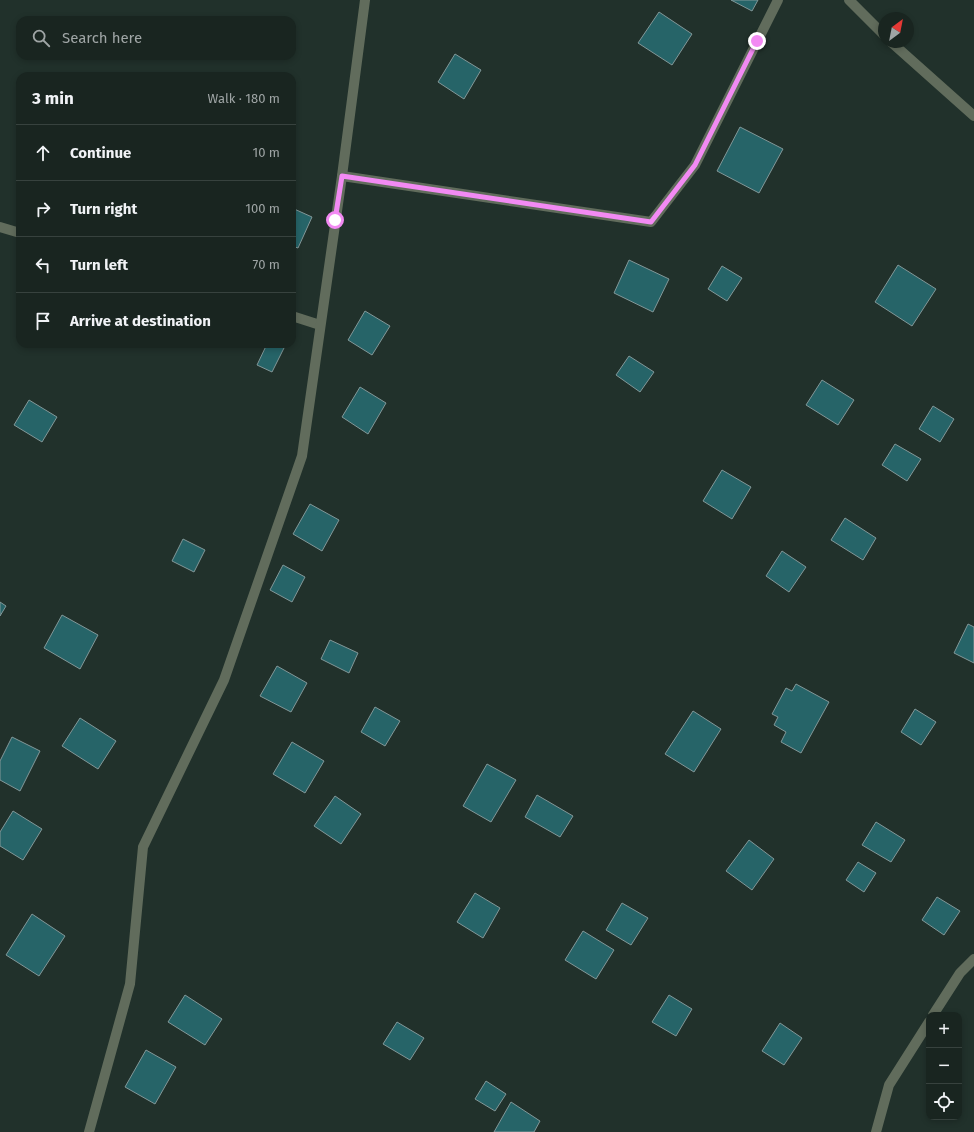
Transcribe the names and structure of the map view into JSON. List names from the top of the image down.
{
  "north": "top right",
  "page": {
    "search": "Search here",
    "heading": ["3 min", "Walk · 180 m"],
    "list": [
      ["Continue", "10 m"],
      ["Turn right", "100 m"],
      ["Turn left", "70 m"],
      "Arrive at destination"
    ],
    "map_buttons": ["+", "−"]
  }
}
